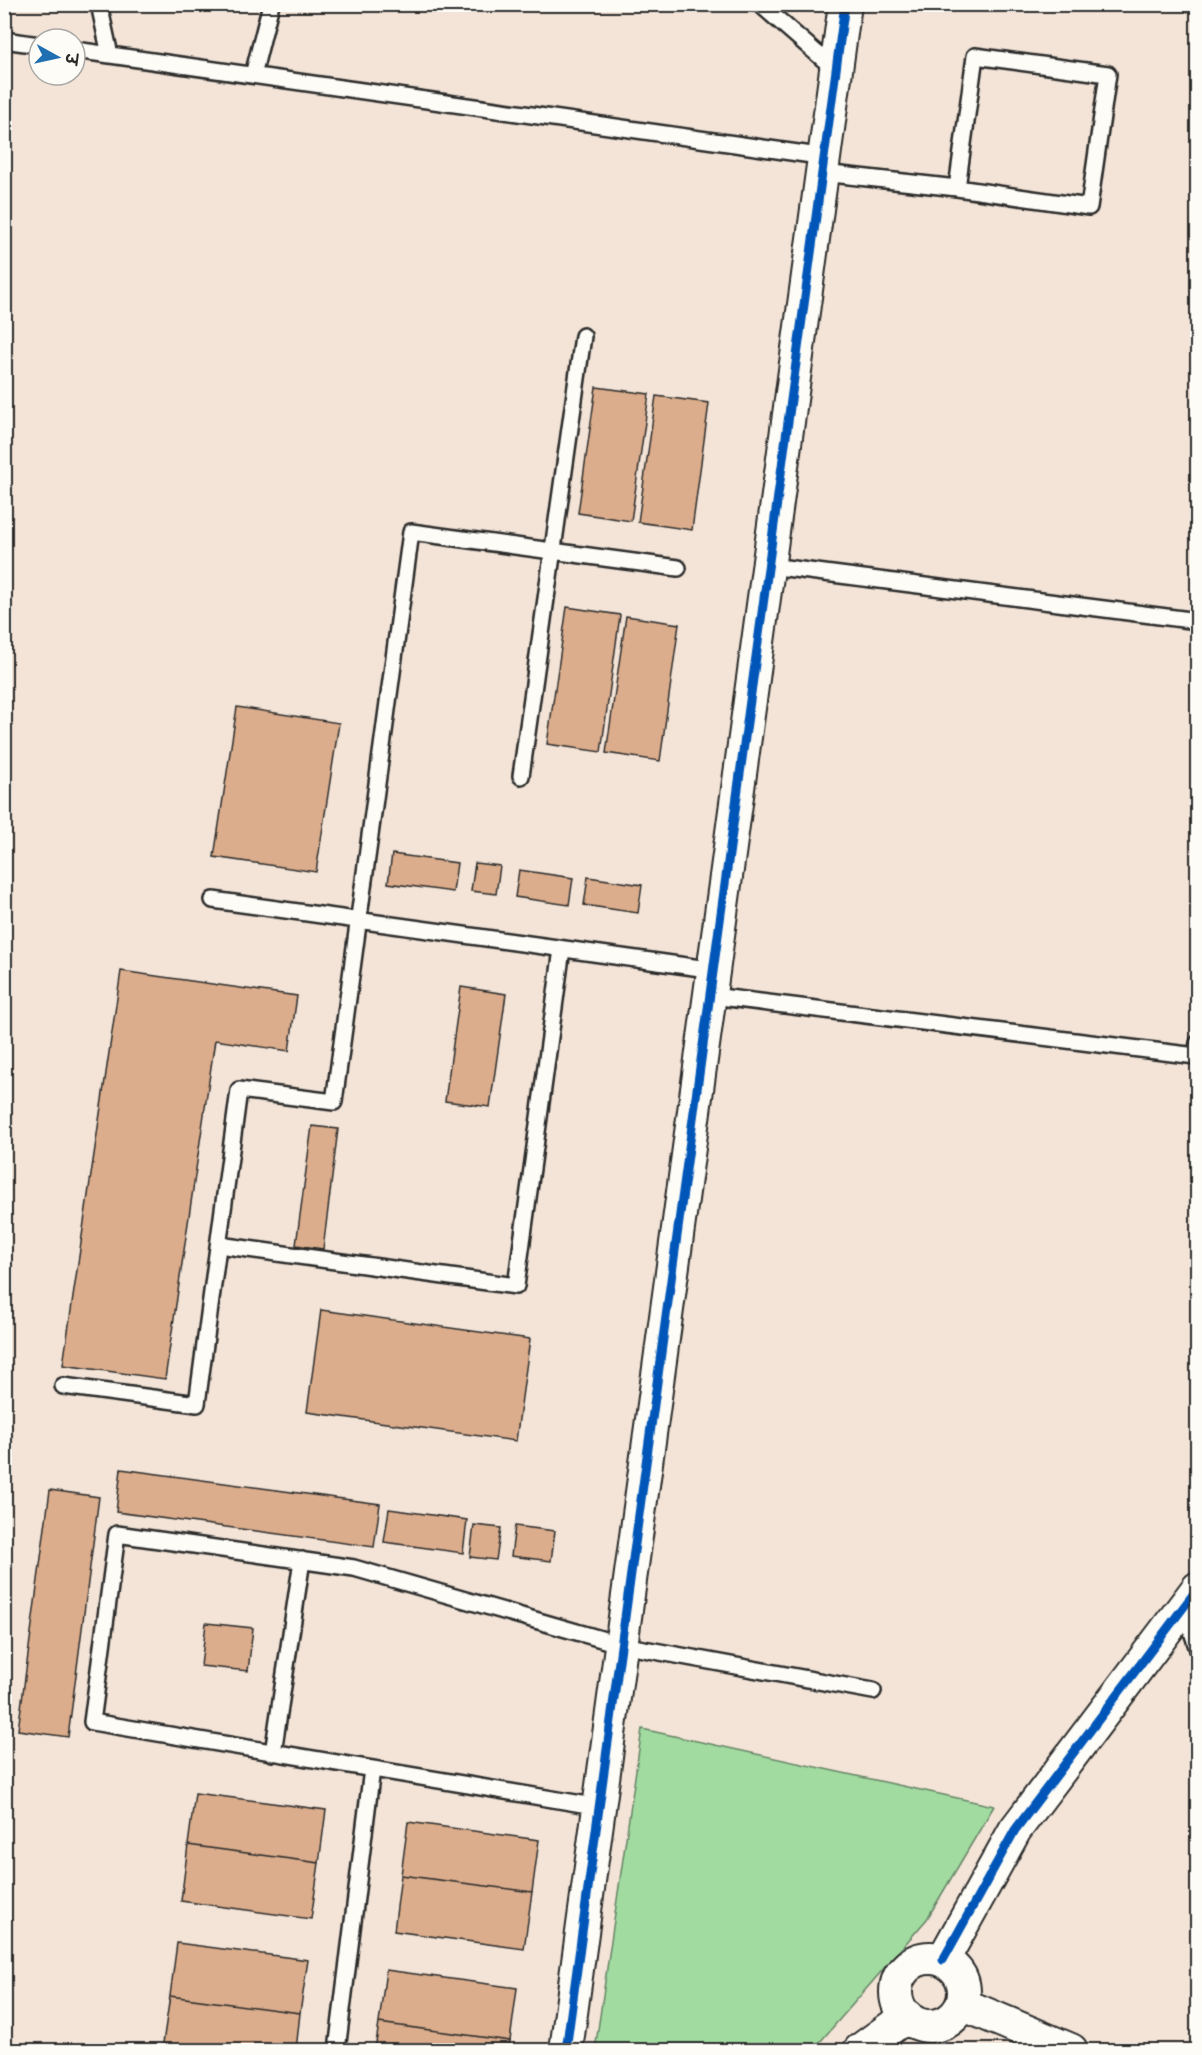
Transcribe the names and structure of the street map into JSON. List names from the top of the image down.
{
  "north": "right"
}
